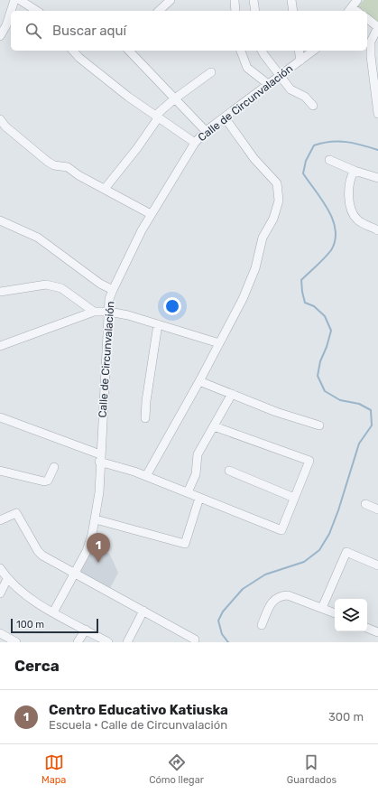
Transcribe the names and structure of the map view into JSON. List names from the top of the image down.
{
  "streets": {
    "street": ["Calle de Circunvalación"]
  },
  "scale_bar": "100 m",
  "page": {
    "search": "Buscar aquí",
    "pins": "1",
    "scale": "100 m",
    "heading": "Cerca",
    "list": [
      {
        "mark": "1",
        "name": "Centro Educativo Katiuska",
        "note": "Escuela · Calle de Circunvalación",
        "value": "300 m"
      }
    ],
    "nav": ["Mapa", "Cómo llegar", "Guardados"]
  }
}
